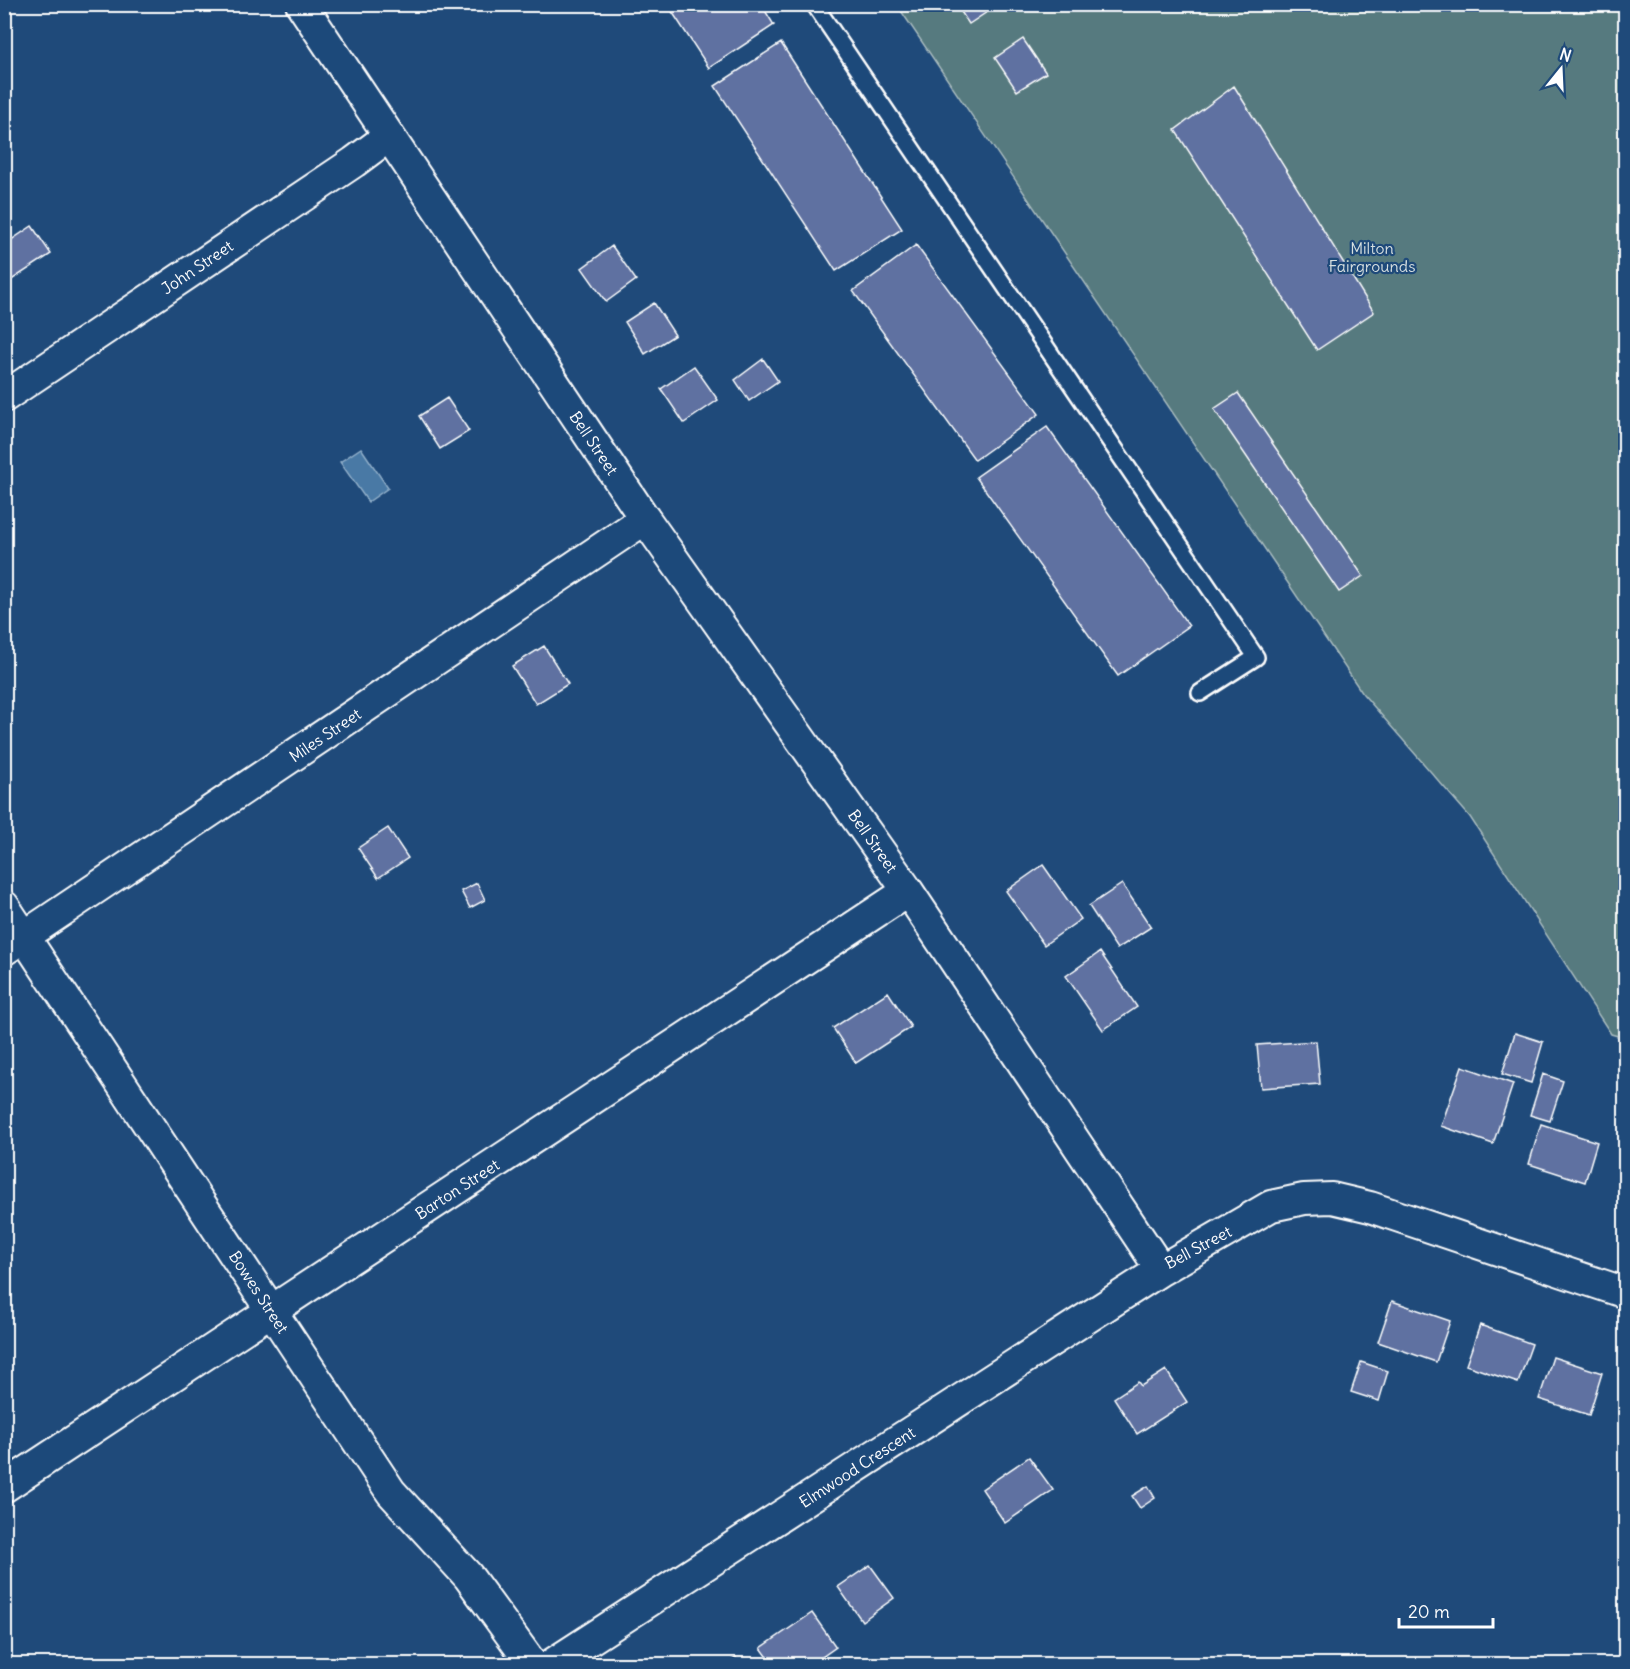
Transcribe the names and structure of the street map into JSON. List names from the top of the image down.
{
  "streets": {
    "street": [
      "John Street",
      "Bell Street",
      "Miles Street",
      "Barton Street",
      "Bowes Street",
      "Elmwood Crescent"
    ]
  },
  "crossings": [
    ["John Street", "Bell Street"],
    ["Bell Street", "Miles Street"],
    ["Bell Street", "Barton Street"],
    ["Bell Street", "Elmwood Crescent"],
    ["Miles Street", "Bowes Street"],
    ["Barton Street", "Bowes Street"]
  ],
  "parks": ["Milton Fairgrounds"],
  "scale_bar": "20 m",
  "north": "top"
}
